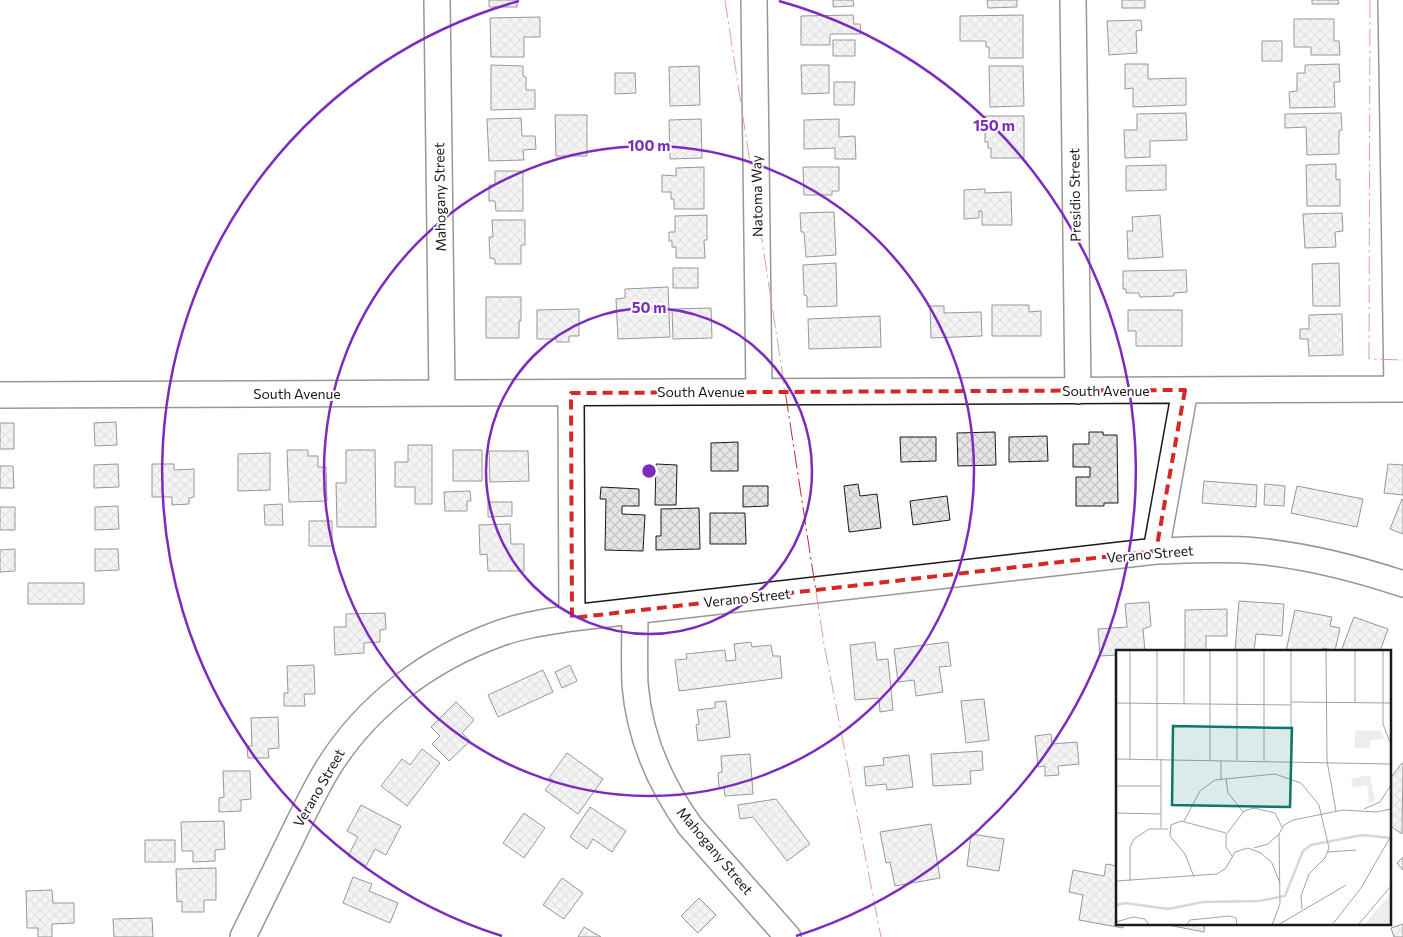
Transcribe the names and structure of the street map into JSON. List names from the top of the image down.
{
  "streets": {
    "street": [
      "Presidio Street",
      "Natoma Way",
      "Mahogany Street",
      "South Avenue",
      "Verano Street"
    ]
  },
  "crossings": [
    ["Presidio Street", "South Avenue"],
    ["Natoma Way", "South Avenue"],
    ["Mahogany Street", "South Avenue"],
    ["Mahogany Street", "Verano Street"]
  ],
  "rings": ["150 m", "100 m", "50 m"]
}
